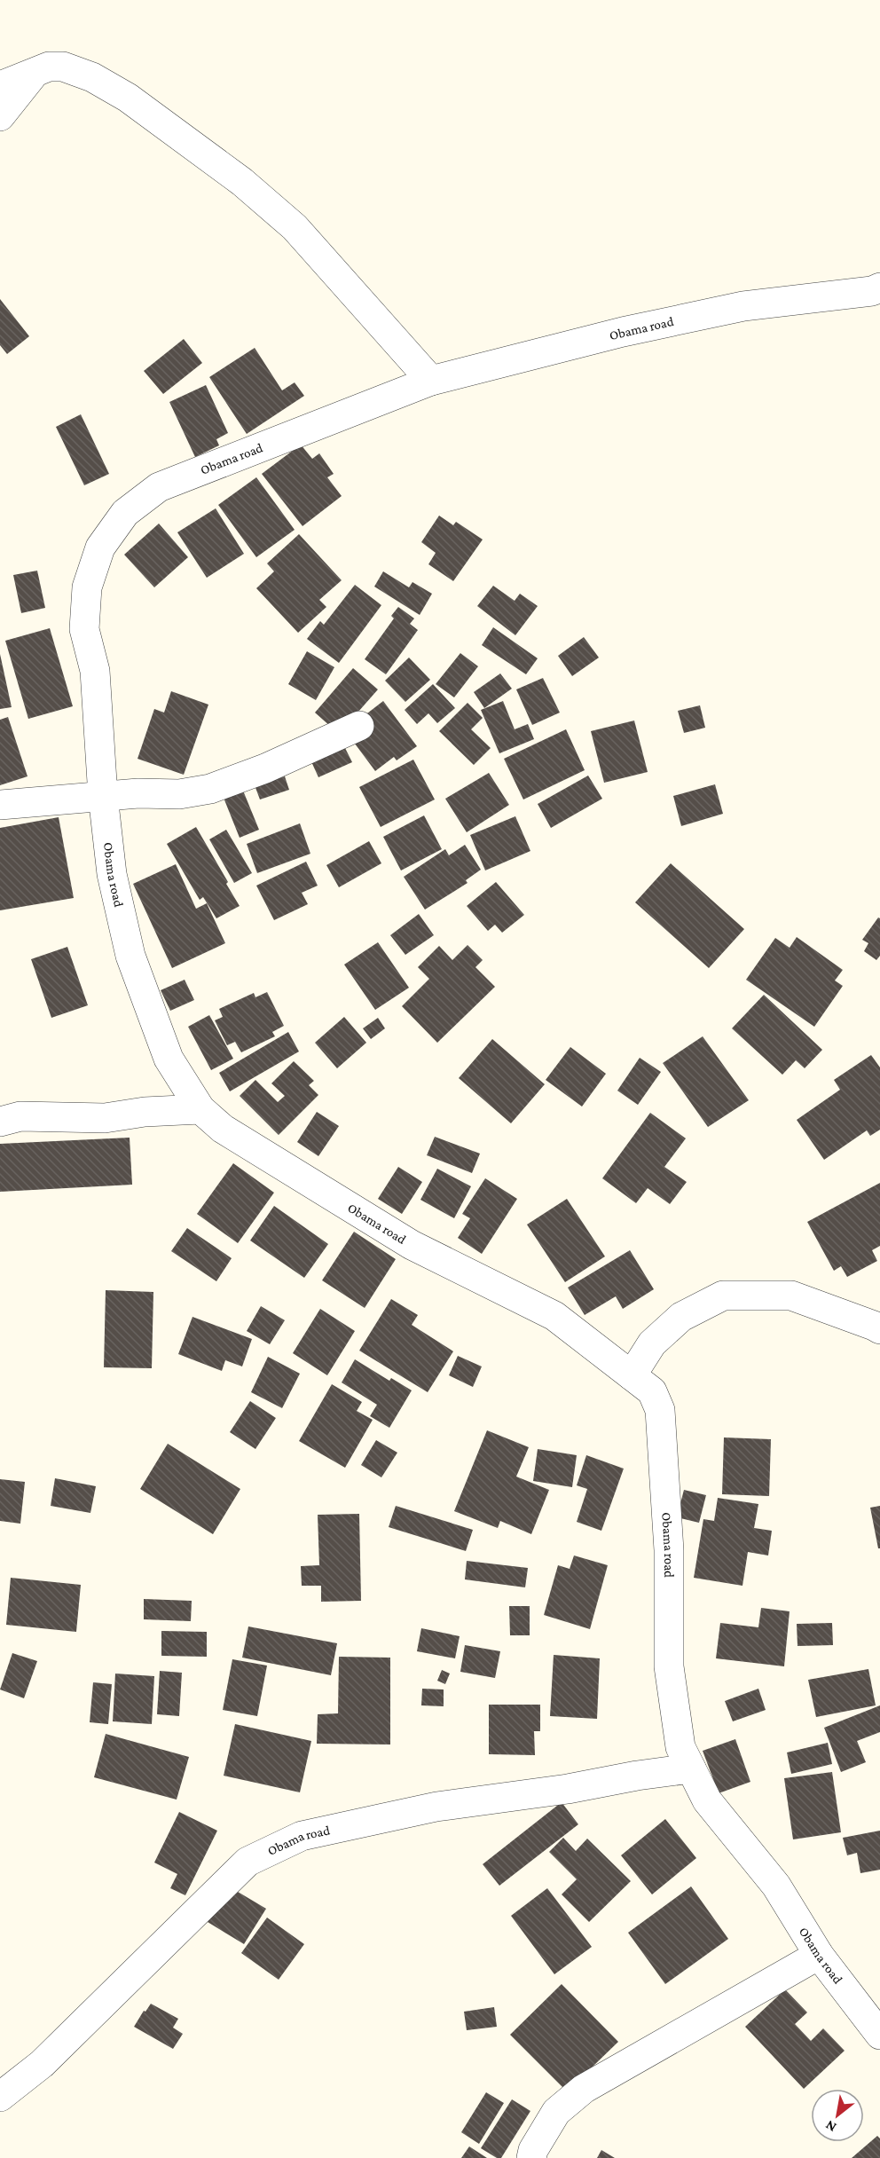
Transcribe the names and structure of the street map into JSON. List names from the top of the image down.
{
  "streets": {
    "street": ["Obama road"]
  },
  "north": "bottom left"
}
